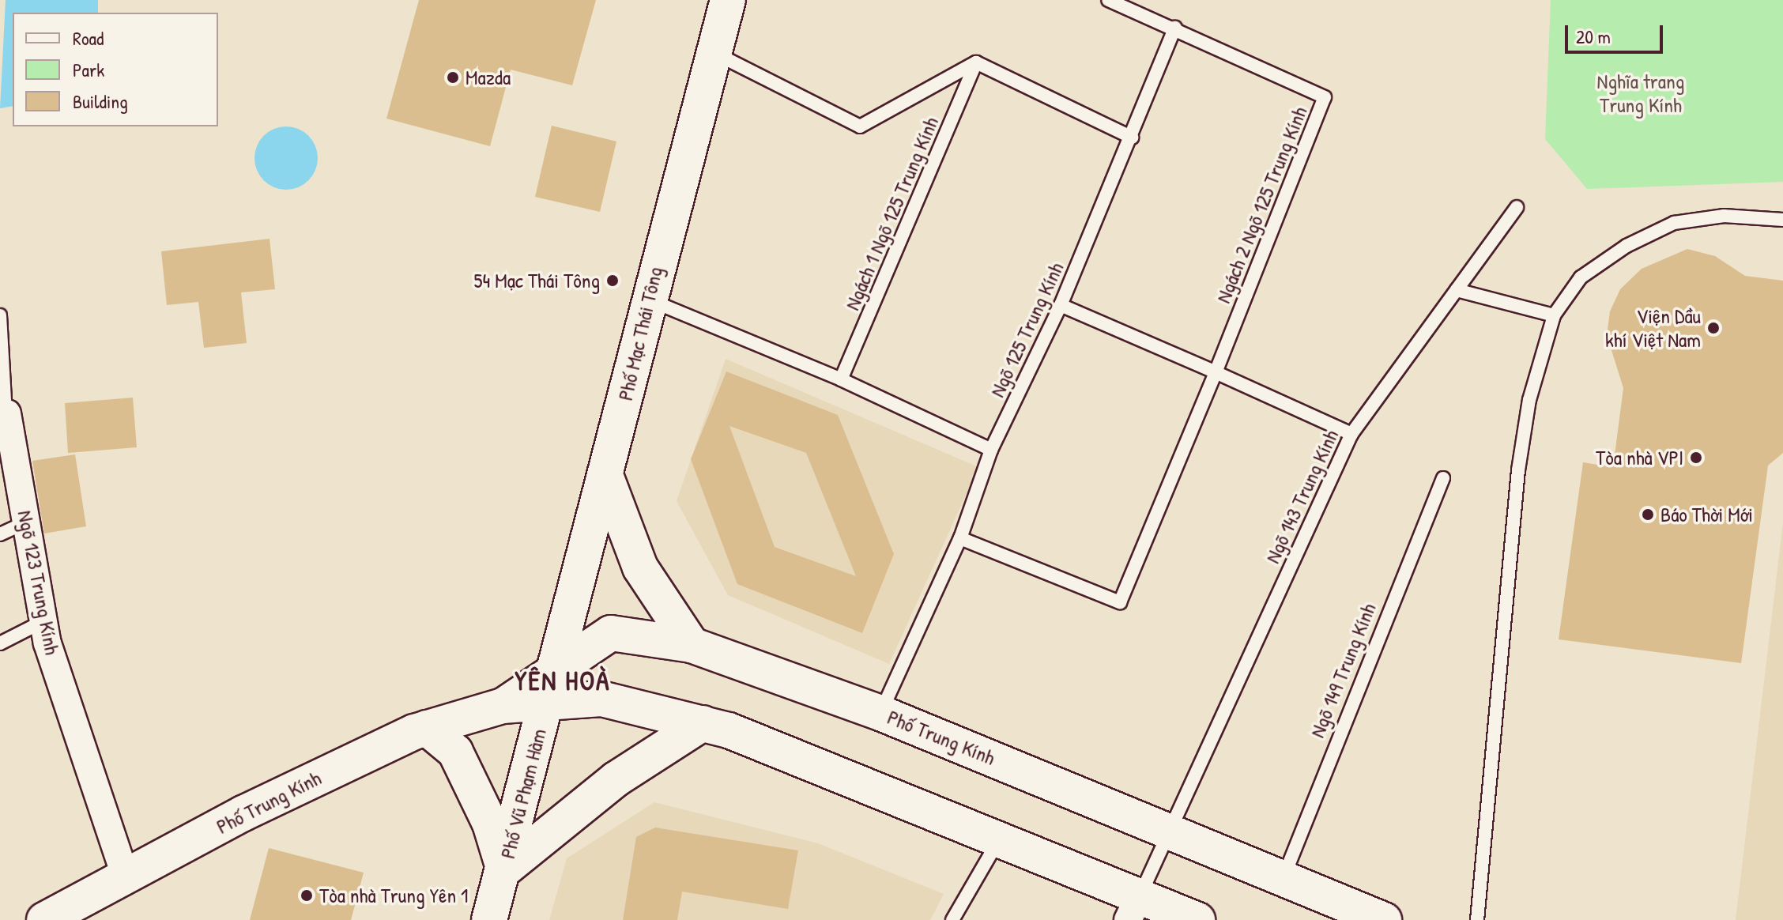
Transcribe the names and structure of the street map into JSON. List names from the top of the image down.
{
  "streets": {
    "main road": ["Phố Mạc Thái Tông", "Phố Trung Kính", "Phố Vũ Phạm Hàm"],
    "street": ["Ngõ 123 Trung Kính"],
    "lane": [
      "Ngách 2 Ngõ 125 Trung Kính",
      "Ngách 1 Ngõ 125 Trung Kính",
      "Ngõ 125 Trung Kính",
      "Ngõ 143 Trung Kính",
      "Ngõ 149 Trung Kính"
    ]
  },
  "crossings": [
    ["Ngách 2 Ngõ 125 Trung Kính", "Ngõ 125 Trung Kính"],
    ["Ngách 1 Ngõ 125 Trung Kính", "Phố Mạc Thái Tông"],
    ["Ngõ 125 Trung Kính", "Phố Trung Kính"],
    ["Phố Mạc Thái Tông", "Phố Trung Kính"],
    ["Phố Mạc Thái Tông", "Phố Vũ Phạm Hàm"],
    ["Ngõ 143 Trung Kính", "Phố Trung Kính"],
    ["Ngõ 123 Trung Kính", "Phố Trung Kính"],
    ["Ngõ 149 Trung Kính", "Phố Trung Kính"],
    ["Phố Trung Kính", "Phố Vũ Phạm Hàm"]
  ],
  "districts": ["YÊN HOÀ"],
  "parks": ["Nghĩa trang Trung Kính"],
  "places": [
    "Mazda",
    "54 Mạc Thái Tông",
    "Viện Dầu khí Việt Nam",
    "Tòa nhà VPI",
    "Báo Thời Mới",
    "Tòa nhà Trung Yên 1"
  ],
  "legend": ["Road", "Park", "Building"],
  "scale_bar": "20 m"
}
